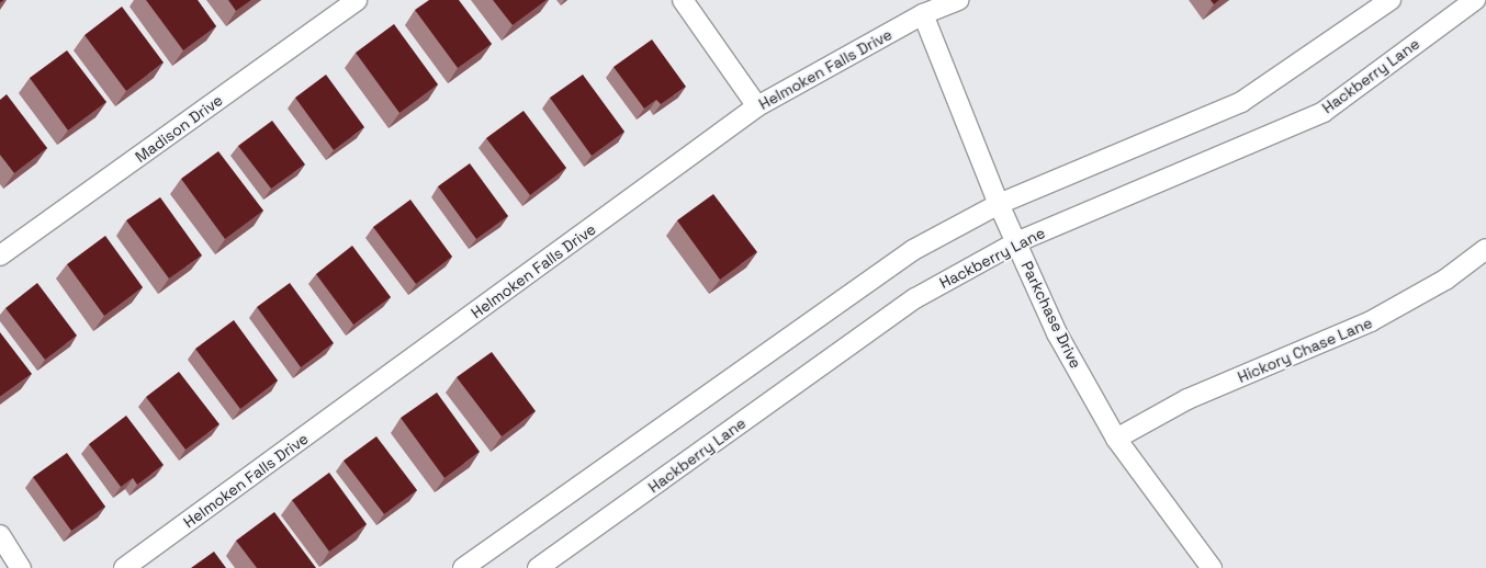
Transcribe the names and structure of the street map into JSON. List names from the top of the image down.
{
  "streets": {
    "street": [
      "Helmoken Falls Drive",
      "Hackberry Lane",
      "Madison Drive",
      "Parkchase Drive",
      "Hickory Chase Lane"
    ]
  },
  "crossings": [
    ["Helmoken Falls Drive", "Parkchase Drive"],
    ["Hackberry Lane", "Parkchase Drive"],
    ["Parkchase Drive", "Hickory Chase Lane"]
  ]
}
